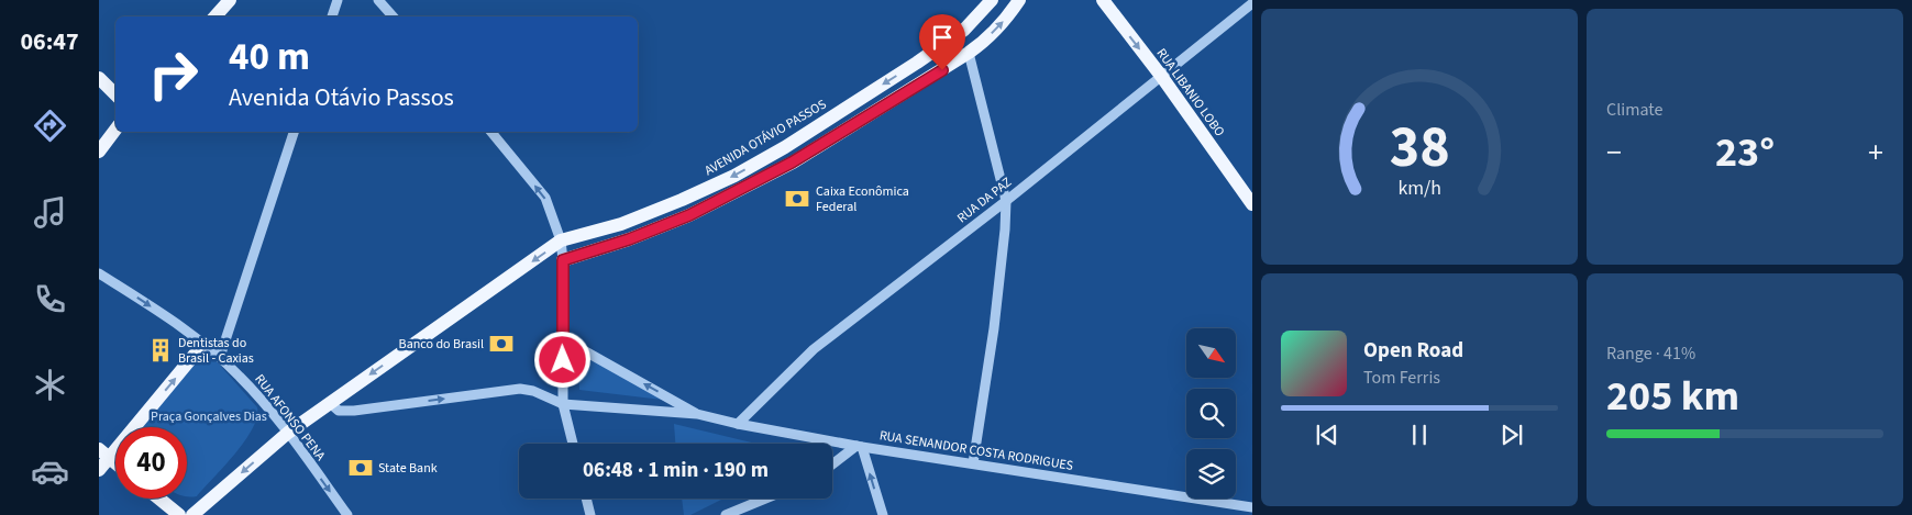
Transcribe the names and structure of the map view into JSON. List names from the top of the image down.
{
  "streets": {
    "main road": ["RUA LIBANIO LOBO", "AVENIDA OTÁVIO PASSOS"],
    "street": ["RUA DA PAZ", "RUA AFONSO PENA", "RUA SENANDOR COSTA RODRIGUES"]
  },
  "crossings": [
    ["RUA LIBANIO LOBO", "RUA DA PAZ"],
    ["AVENIDA OTÁVIO PASSOS", "RUA AFONSO PENA"],
    ["RUA DA PAZ", "RUA SENANDOR COSTA RODRIGUES"]
  ],
  "one_way": ["RUA LIBANIO LOBO", "RUA AFONSO PENA"],
  "parks": ["Praça Gonçalves Dias"],
  "places": {
    "bank": ["Caixa Econômica Federal", "Banco do Brasil", "State Bank"],
    "building": ["Dentistas do Brasil - Caxias"]
  },
  "north": "bottom right",
  "page": {
    "tabs": "06:47",
    "tile": [
      "Climate",
      ["Range · 41%", "205 km"]
    ],
    "turn": ["40 m", "Avenida Otávio Passos"],
    "heat": ["−", "23°", "+"],
    "song": ["Open Road", "Tom Ferris"],
    "limit": "40",
    "trip": "06:48 · 1 min · 190 m",
    "gauge": ["38", "km/h"]
  }
}
